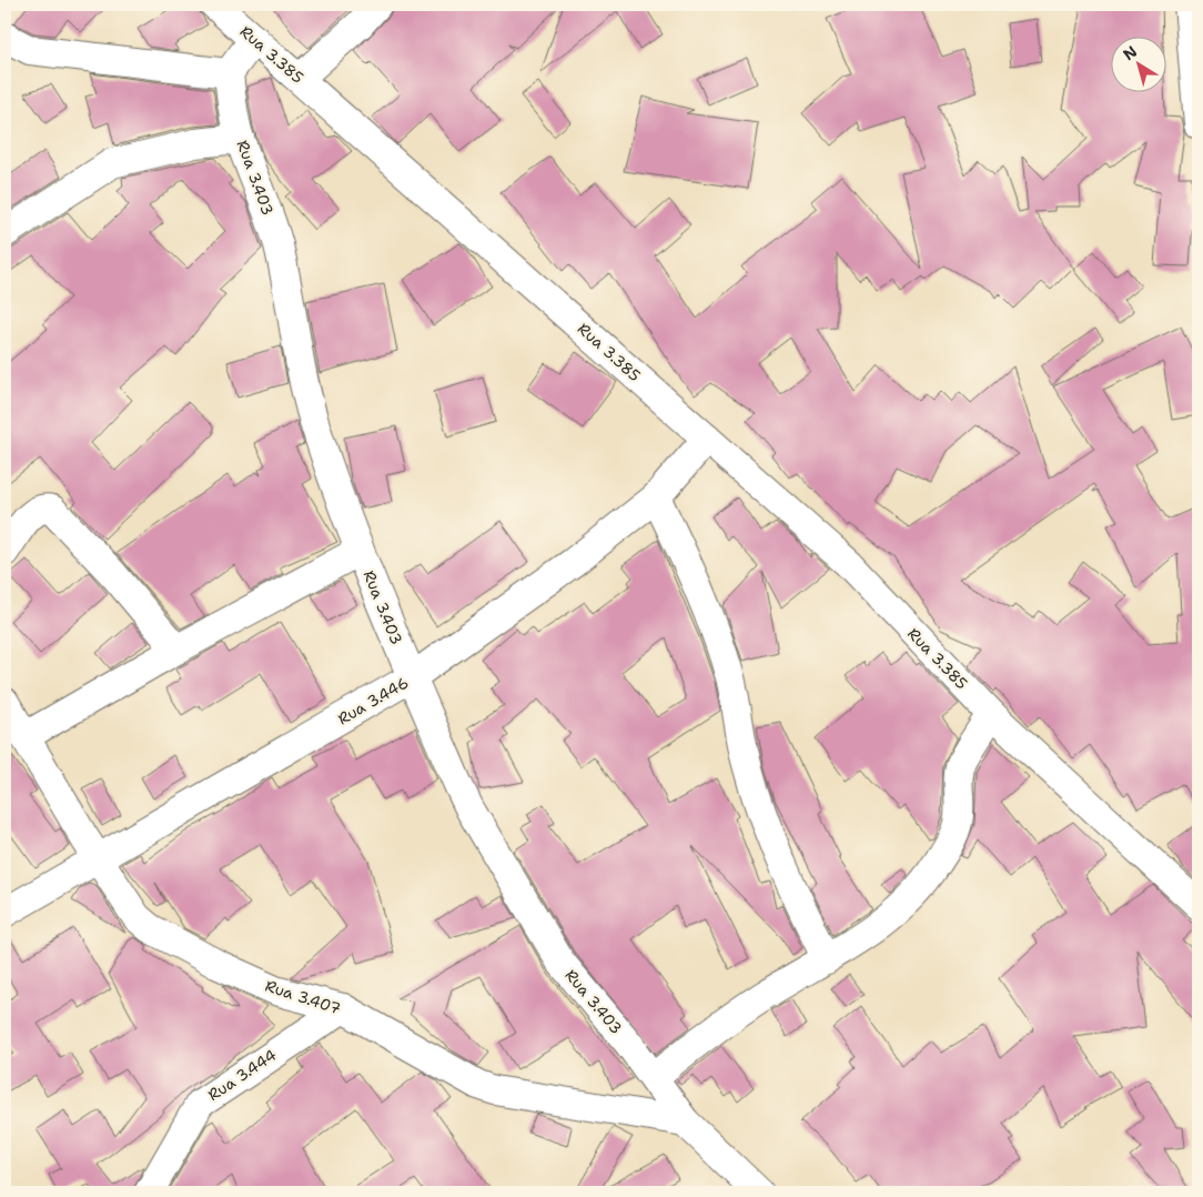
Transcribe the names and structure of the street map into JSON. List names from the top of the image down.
{
  "streets": {
    "street": [
      "Rua 3.385",
      "Rua 3.403",
      "Rua 3.446",
      "Rua 3.407",
      "Rua 3.444"
    ]
  },
  "crossings": [
    ["Rua 3.385", "Rua 3.446"],
    ["Rua 3.403", "Rua 3.446"],
    ["Rua 3.403", "Rua 3.407"],
    ["Rua 3.446", "Rua 3.407"],
    ["Rua 3.407", "Rua 3.444"]
  ],
  "north": "top left"
}
